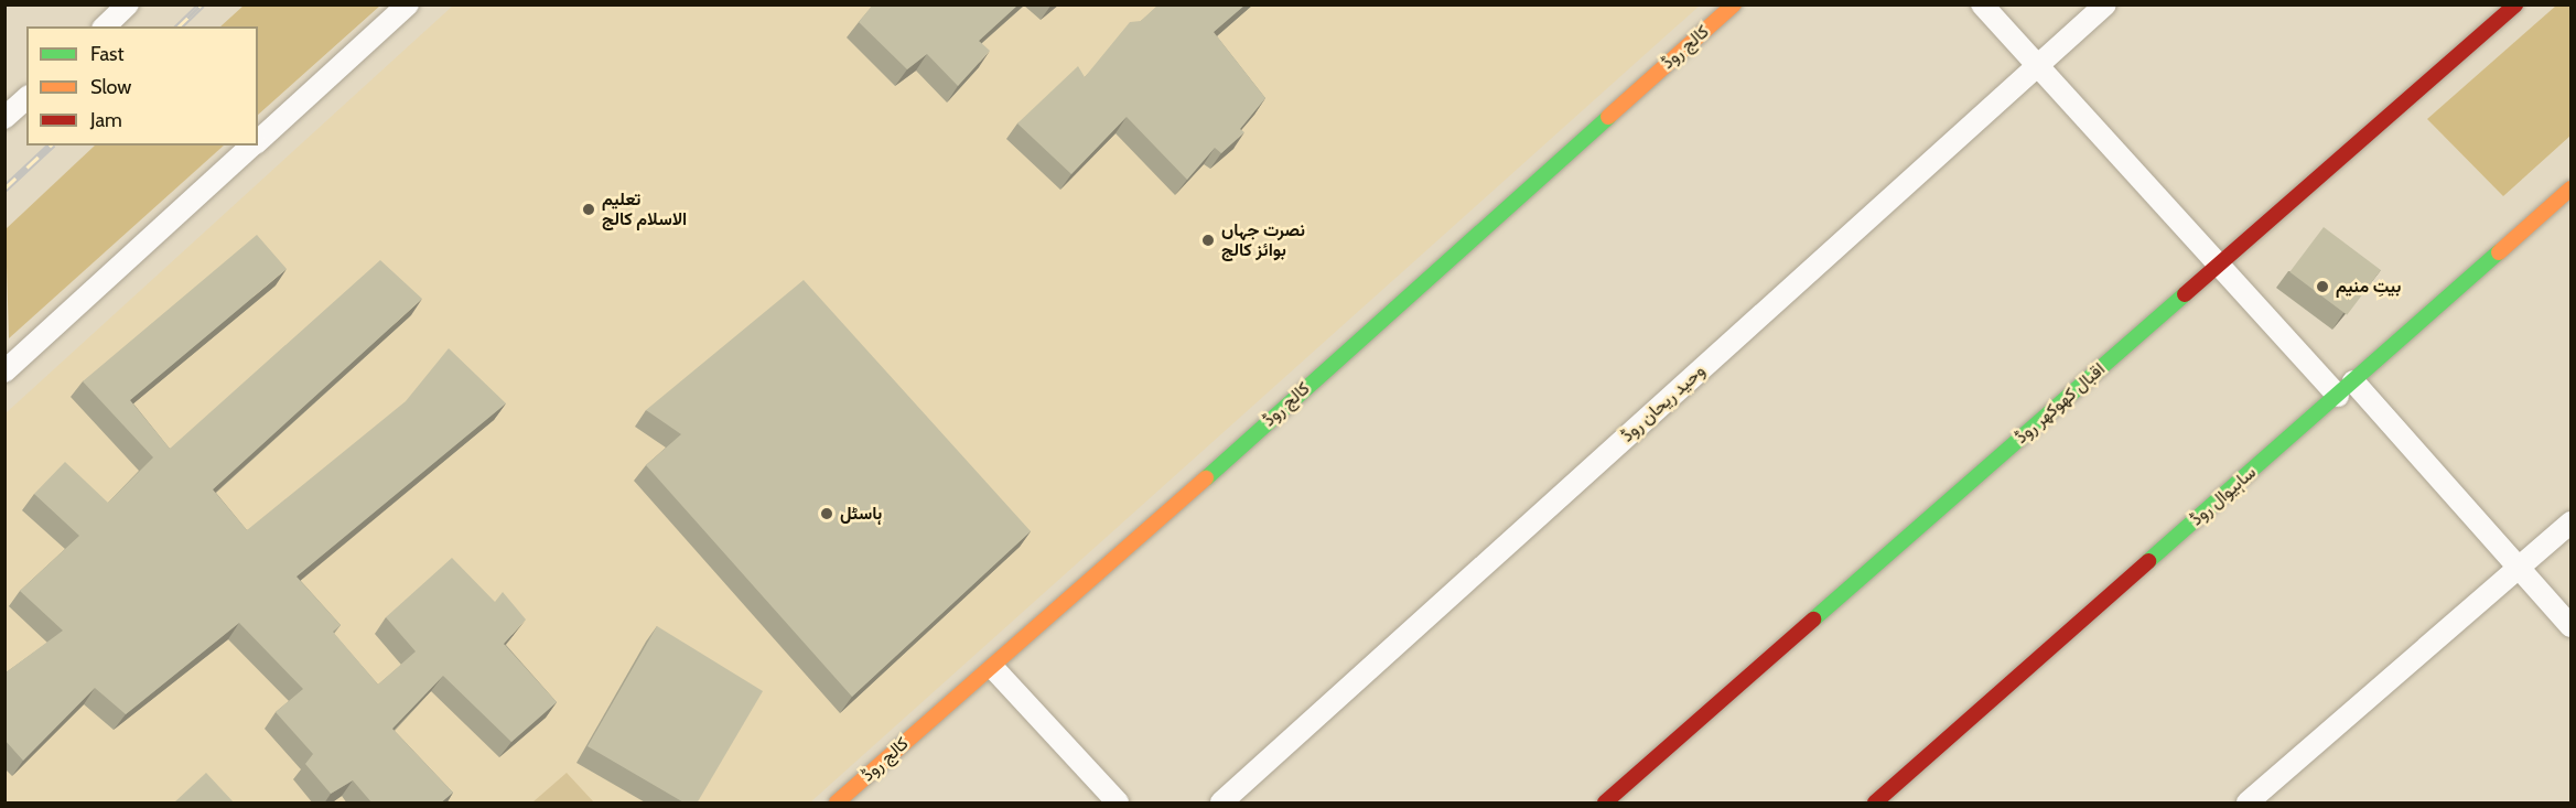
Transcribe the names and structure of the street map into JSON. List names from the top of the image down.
{
  "streets": {
    "main road": ["کالج روڈ", "اقبال کھوکھر روڈ", "ساہیوال روڈ"],
    "street": ["وحید ریحان روڈ"]
  },
  "places": [
    "تعلیم الاسلام کالج",
    "نصرت جہاں بوائز کالج",
    "بیتِ منیم",
    "ہاسٹل"
  ],
  "legend": ["Fast", "Slow", "Jam"]
}
